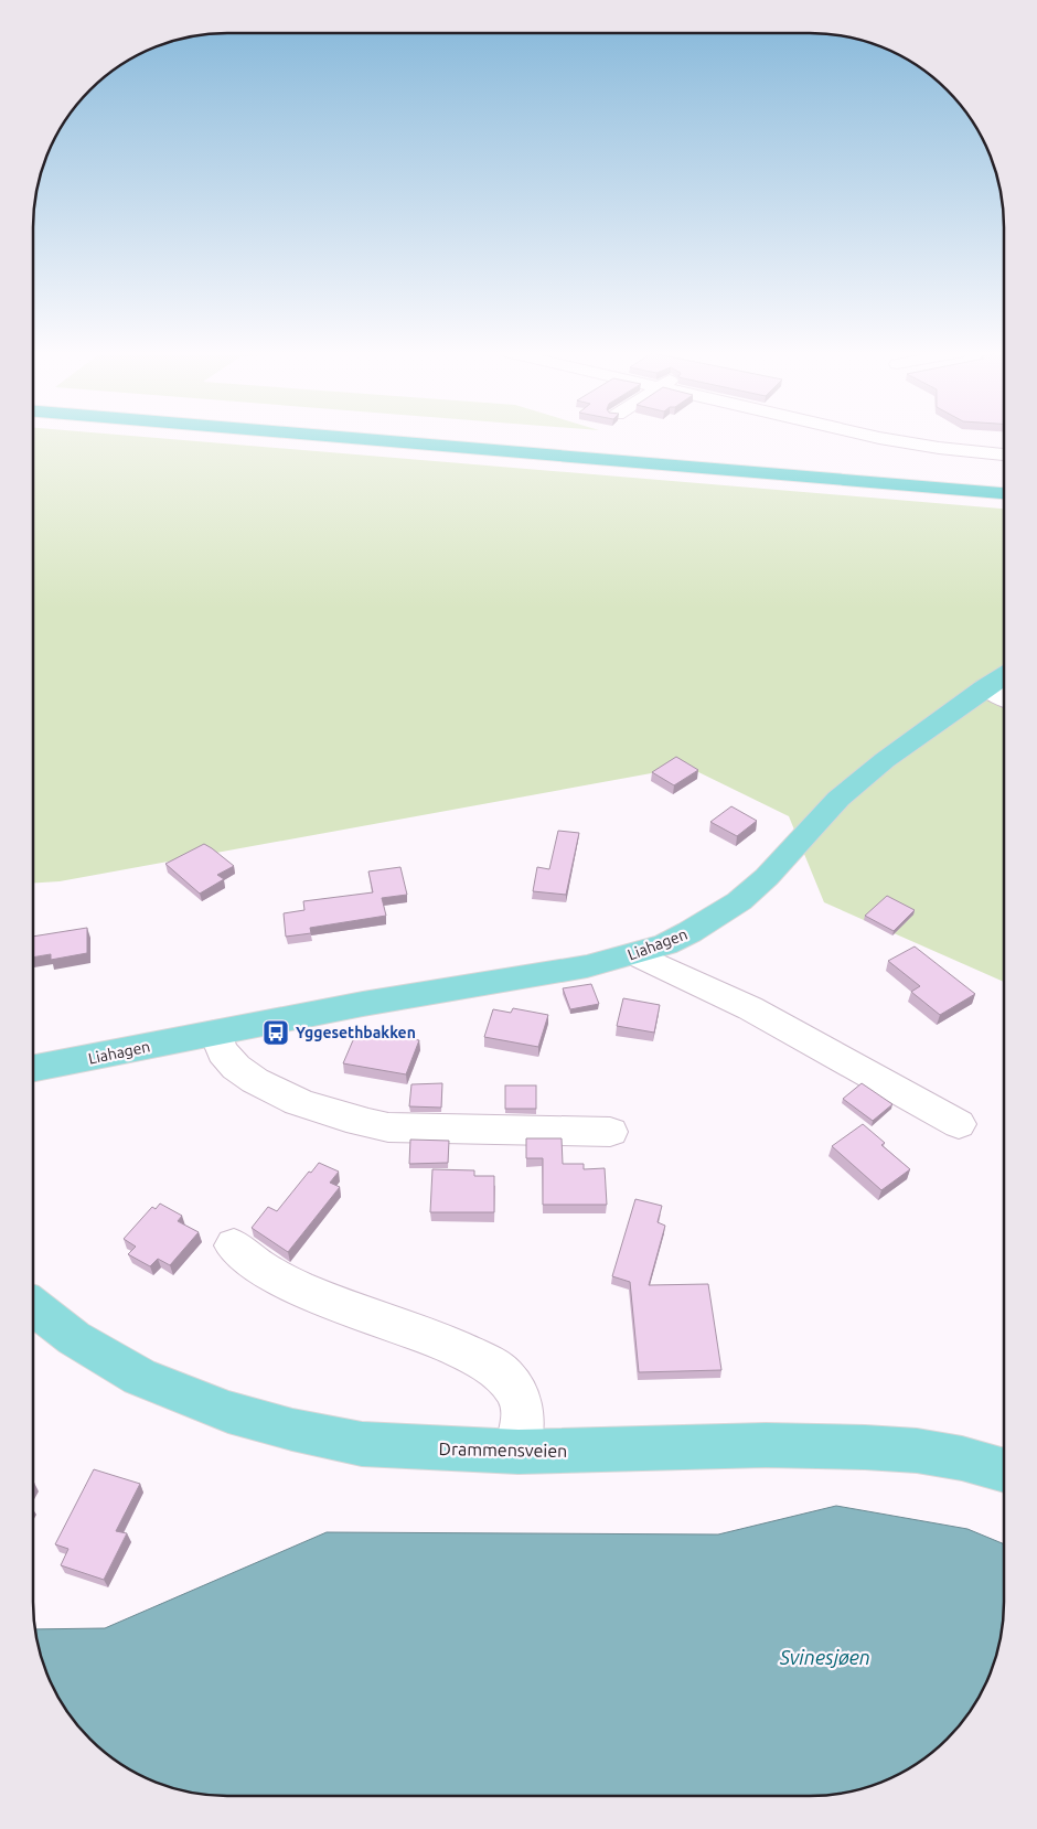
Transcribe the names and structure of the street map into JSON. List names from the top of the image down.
{
  "streets": {
    "main road": ["Liahagen", "Drammensveien"]
  },
  "water": ["Svinesjøen"],
  "places": {
    "bus stop": ["Yggesethbakken"]
  }
}
